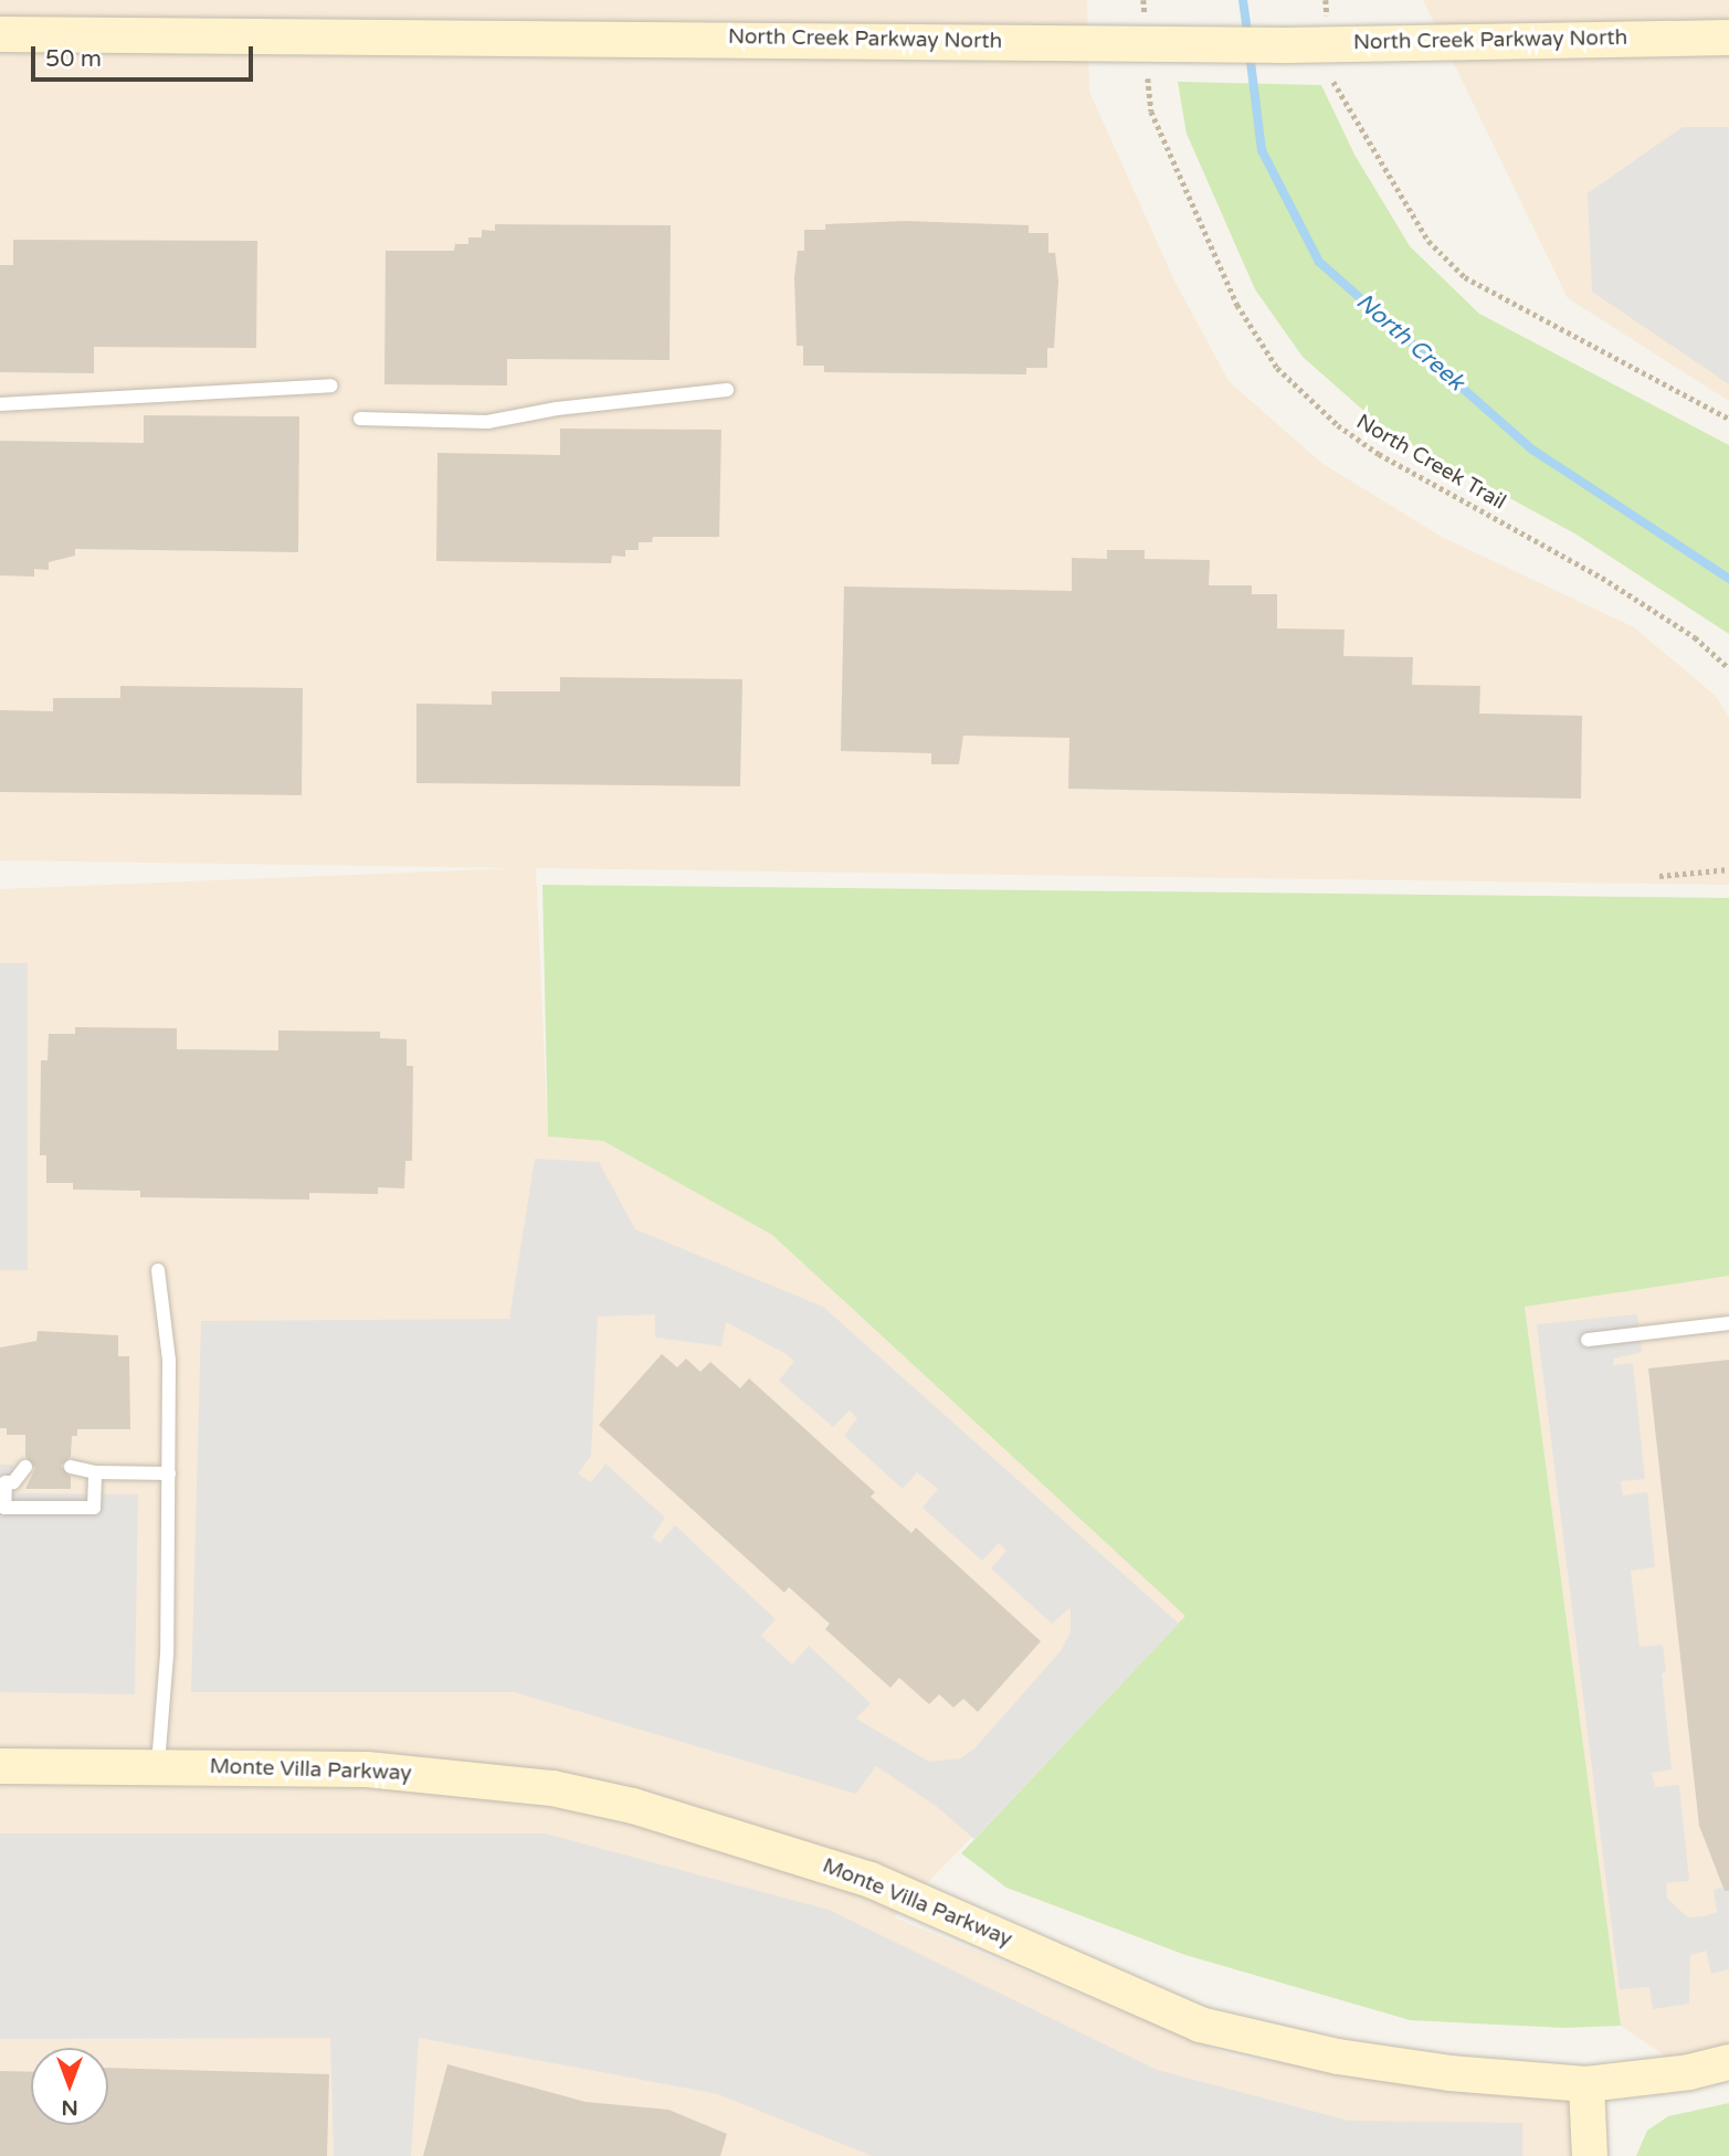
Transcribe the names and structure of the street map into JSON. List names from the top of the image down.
{
  "streets": {
    "street": ["North Creek Parkway North", "Monte Villa Parkway"],
    "path": ["North Creek Trail"]
  },
  "water": ["North Creek"],
  "scale_bar": "50 m",
  "north": "bottom"
}
